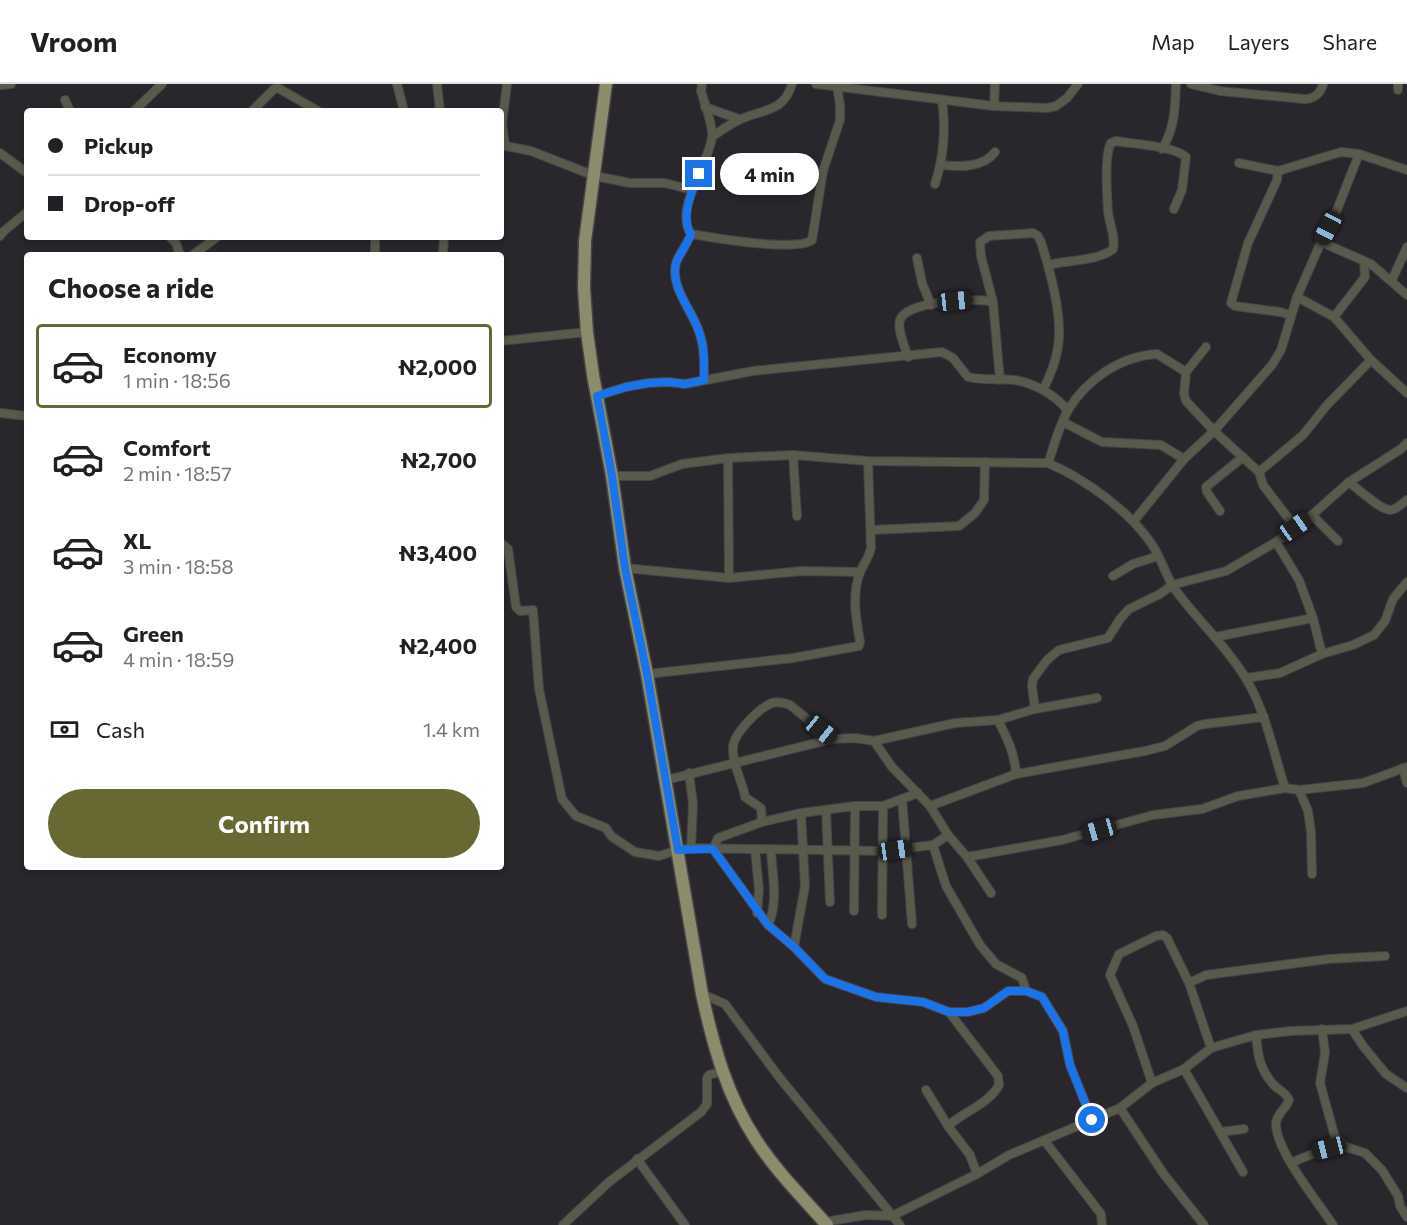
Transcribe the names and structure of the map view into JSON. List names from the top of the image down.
{
  "page": {
    "header": "Vroom",
    "nav": ["Map", "Layers", "Share"],
    "banner": ["Pickup", "Drop-off"],
    "bubble": "4 min",
    "heading": "Choose a ride",
    "list": [
      {
        "name": "Economy",
        "note": "1 min · 18:56",
        "value": "₦2,000"
      },
      {
        "name": "Comfort",
        "note": "2 min · 18:57",
        "value": "₦2,700"
      },
      {
        "name": "XL",
        "note": "3 min · 18:58",
        "value": "₦3,400"
      },
      {
        "name": "Green",
        "note": "4 min · 18:59",
        "value": "₦2,400"
      }
    ],
    "pay": ["Cash", "1.4 km"],
    "buttons": "Confirm"
  }
}
